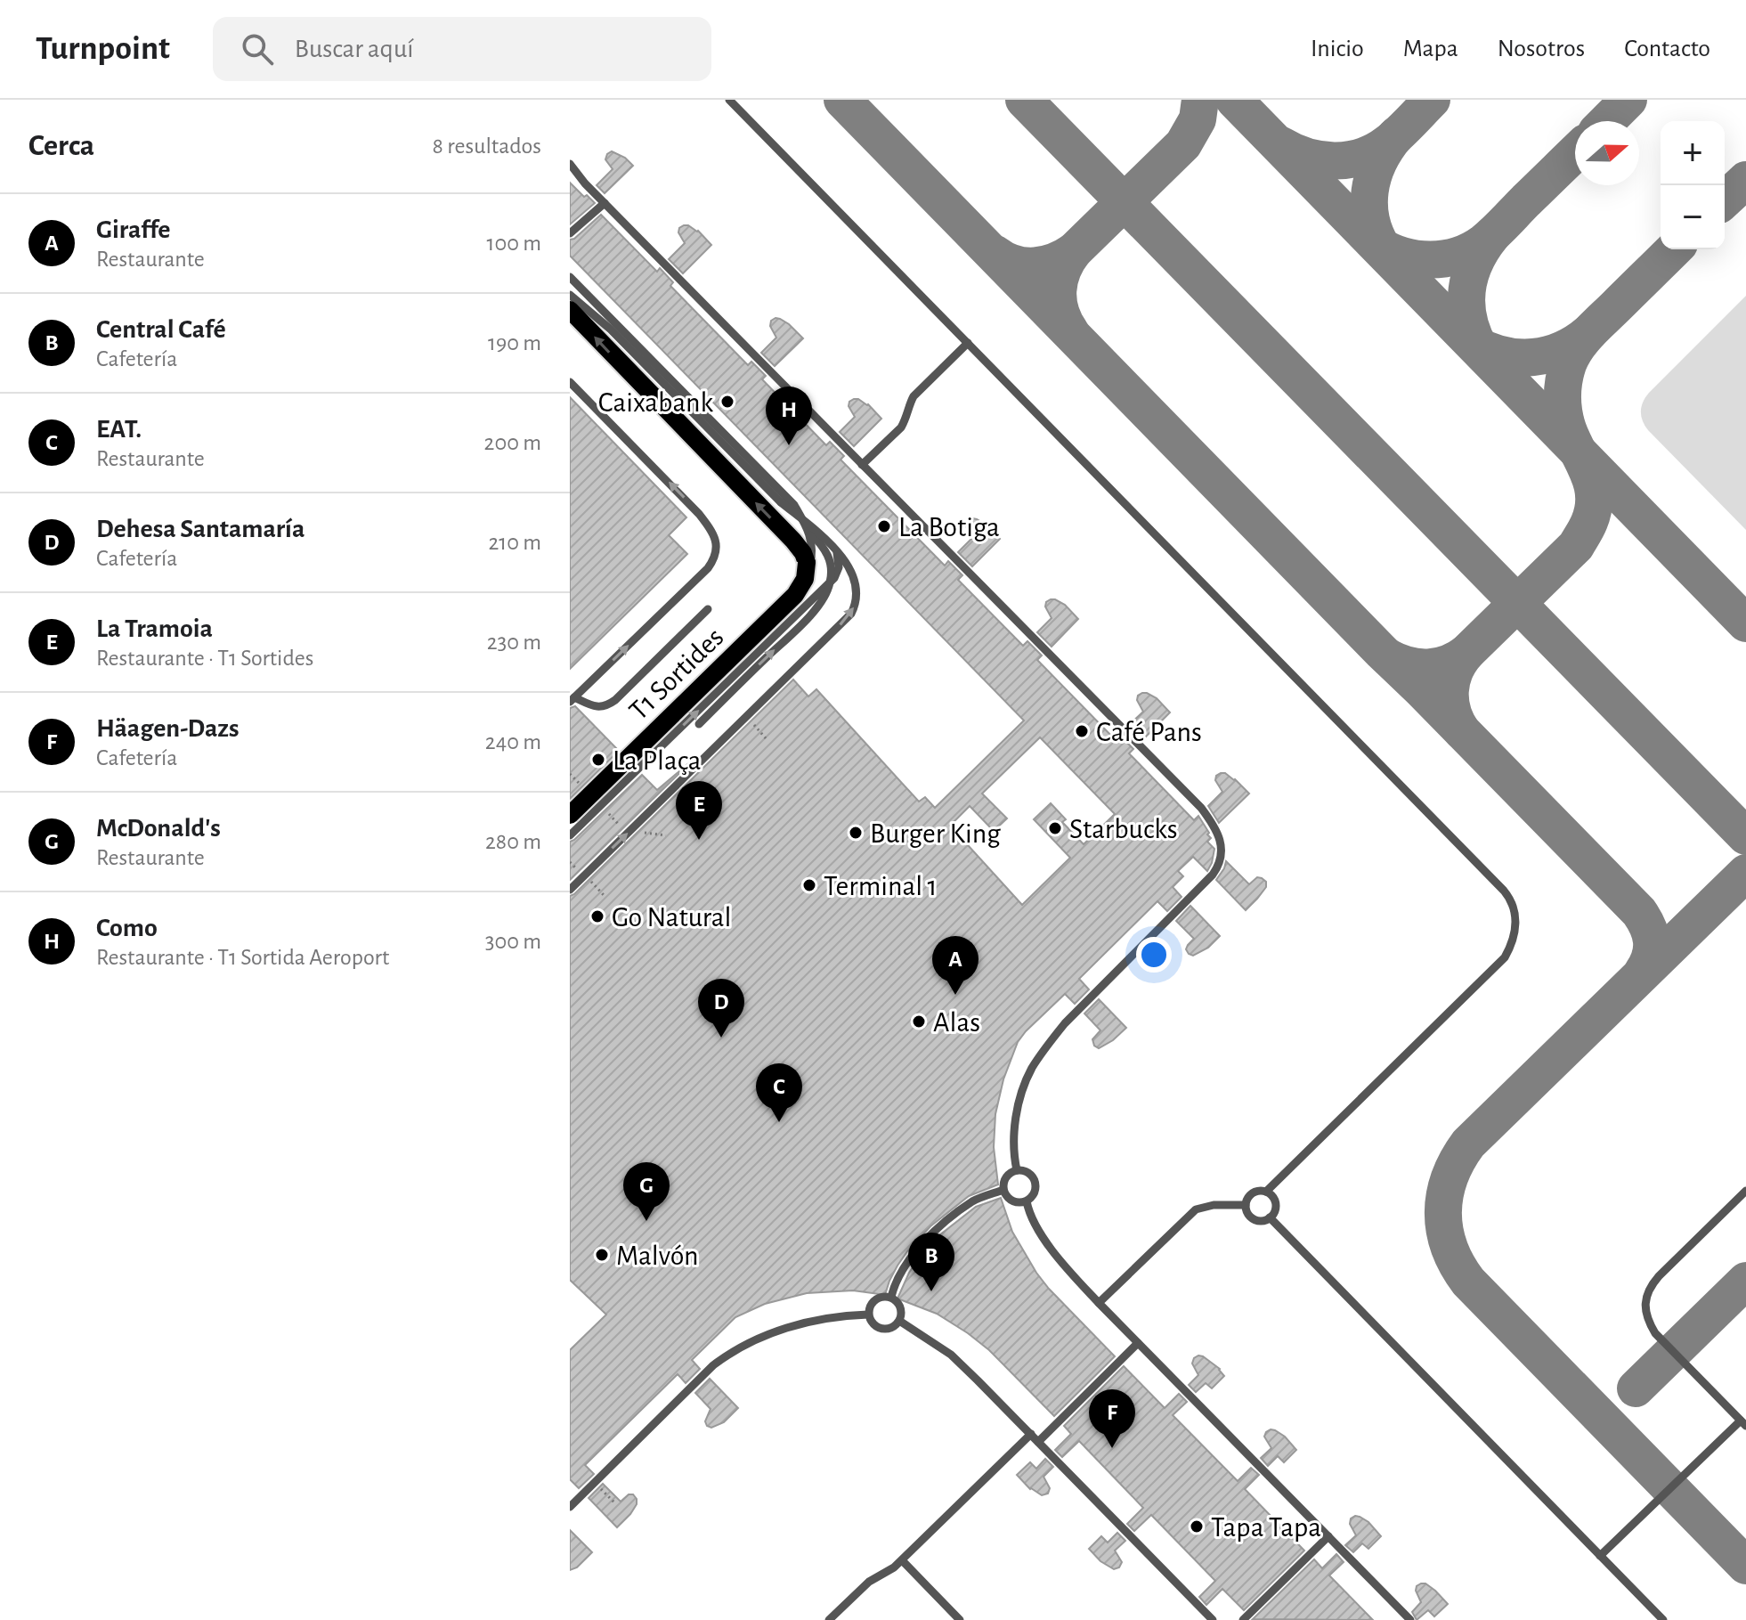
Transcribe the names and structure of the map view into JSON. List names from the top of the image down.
{
  "streets": {
    "main road": ["T1 Sortides"]
  },
  "places": [
    "Caixabank",
    "La Botiga",
    "Café Pans",
    "La Plaça",
    "Starbucks",
    "Burger King",
    "Terminal 1",
    "Go Natural",
    "Alas",
    "Malvón",
    "Tapa Tapa"
  ],
  "north": "right",
  "page": {
    "header": "Turnpoint",
    "search": "Buscar aquí",
    "nav": [
      "Inicio",
      "Mapa",
      "Nosotros",
      "Contacto"
    ],
    "heading": ["Cerca", "8 resultados"],
    "map_buttons": ["+", "−"],
    "list": [
      {
        "mark": "A",
        "name": "Giraffe",
        "note": "Restaurante",
        "value": "100 m"
      },
      {
        "mark": "B",
        "name": "Central Café",
        "note": "Cafetería",
        "value": "190 m"
      },
      {
        "mark": "C",
        "name": "EAT.",
        "note": "Restaurante",
        "value": "200 m"
      },
      {
        "mark": "D",
        "name": "Dehesa Santamaría",
        "note": "Cafetería",
        "value": "210 m"
      },
      {
        "mark": "E",
        "name": "La Tramoia",
        "note": "Restaurante · T1 Sortides",
        "value": "230 m"
      },
      {
        "mark": "F",
        "name": "Häagen-Dazs",
        "note": "Cafetería",
        "value": "240 m"
      },
      {
        "mark": "G",
        "name": "McDonald's",
        "note": "Restaurante",
        "value": "280 m"
      },
      {
        "mark": "H",
        "name": "Como",
        "note": "Restaurante · T1 Sortida Aeroport",
        "value": "300 m"
      }
    ],
    "pins": [
      "H",
      "E",
      "A",
      "D",
      "C",
      "G",
      "B",
      "F"
    ]
  }
}
